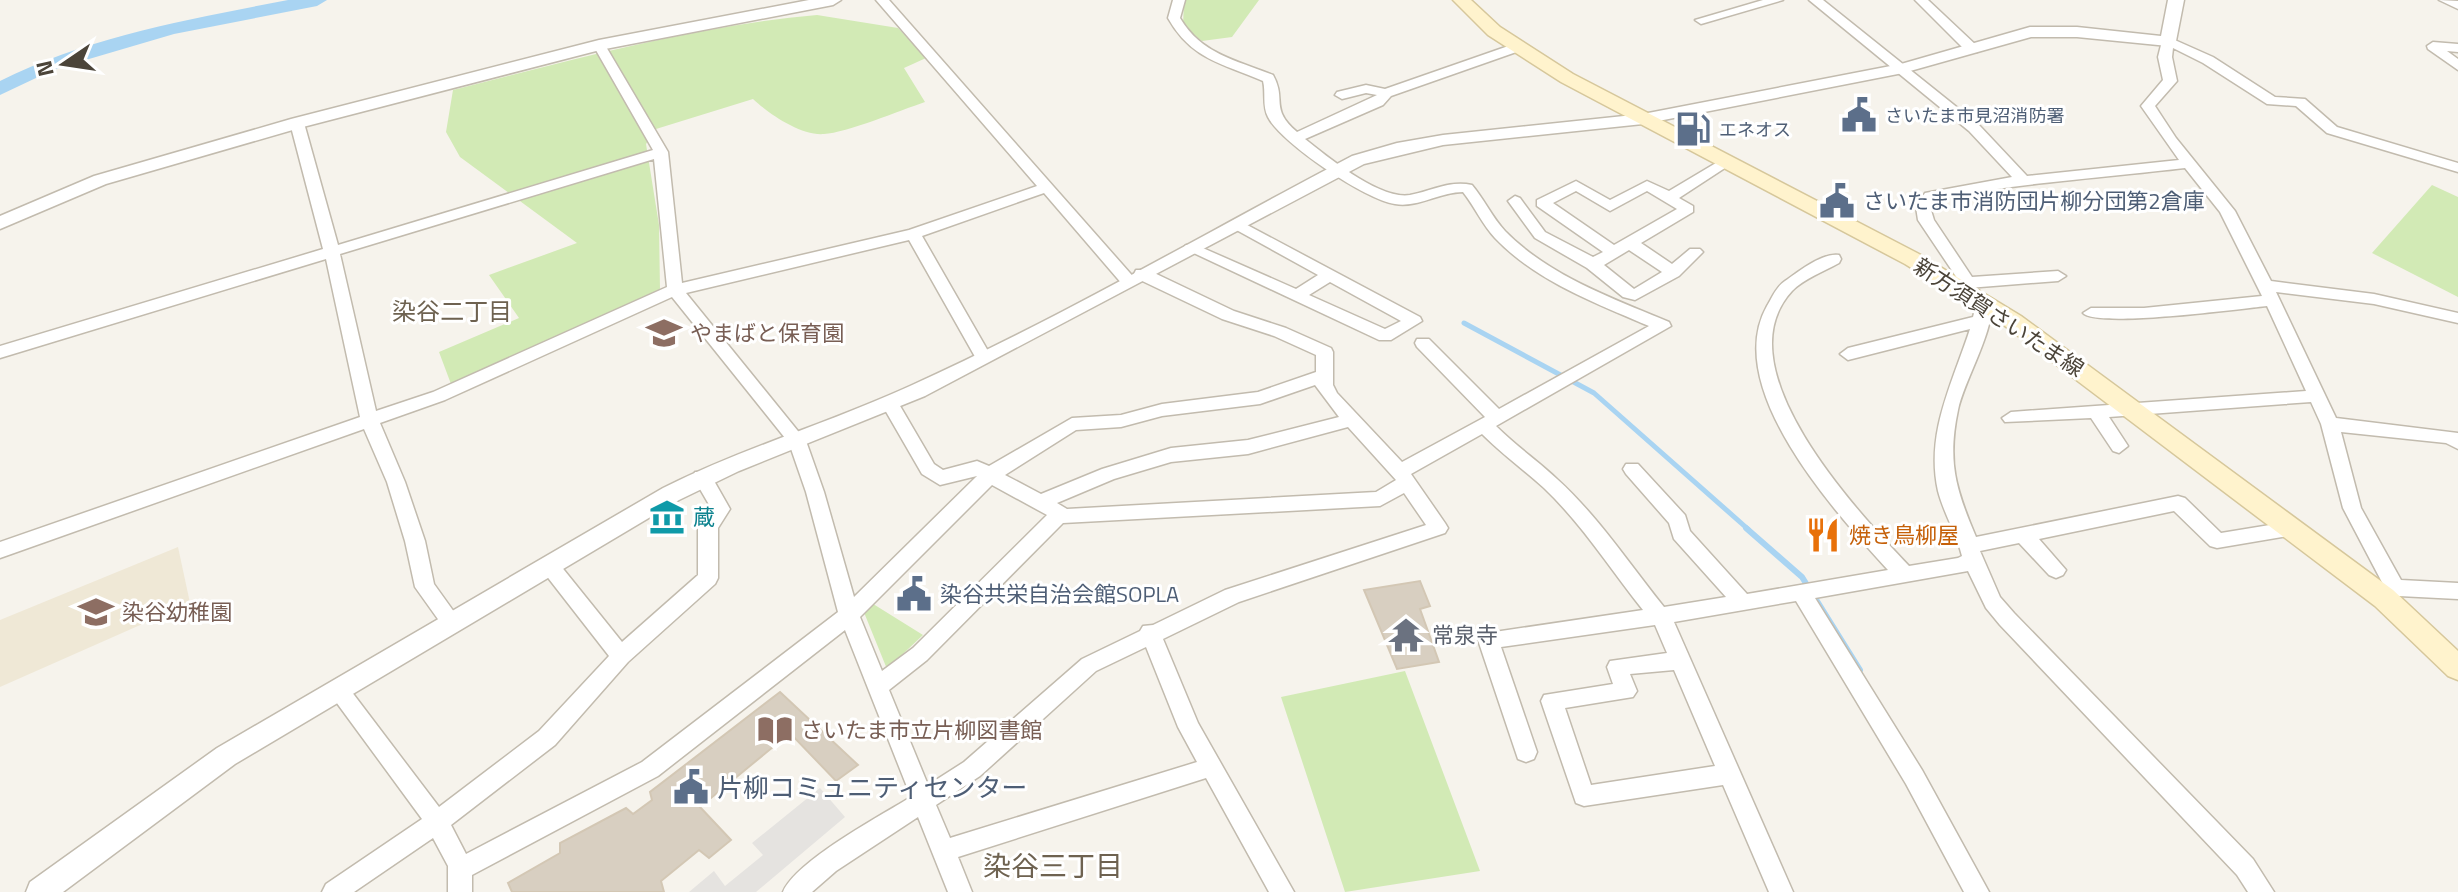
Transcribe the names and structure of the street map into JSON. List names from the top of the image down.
{
  "streets": {
    "main road": ["新方須賀さいたま線"]
  },
  "districts": ["染谷二丁目", "染谷三丁目"],
  "places": {
    "public building": [
      "さいたま市見沼消防署",
      "さいたま市消防団片柳分団第2倉庫",
      "染谷共栄自治会館SOPLA",
      "片柳コミュニティセンター"
    ],
    "fuel station": ["エネオス"],
    "school or university": ["やまばと保育園", "染谷幼稚園"],
    "museum": ["蔵"],
    "restaurant": ["焼き鳥柳屋"],
    "temple": ["常泉寺"],
    "library": ["さいたま市立片柳図書館"]
  },
  "north": "left"
}
